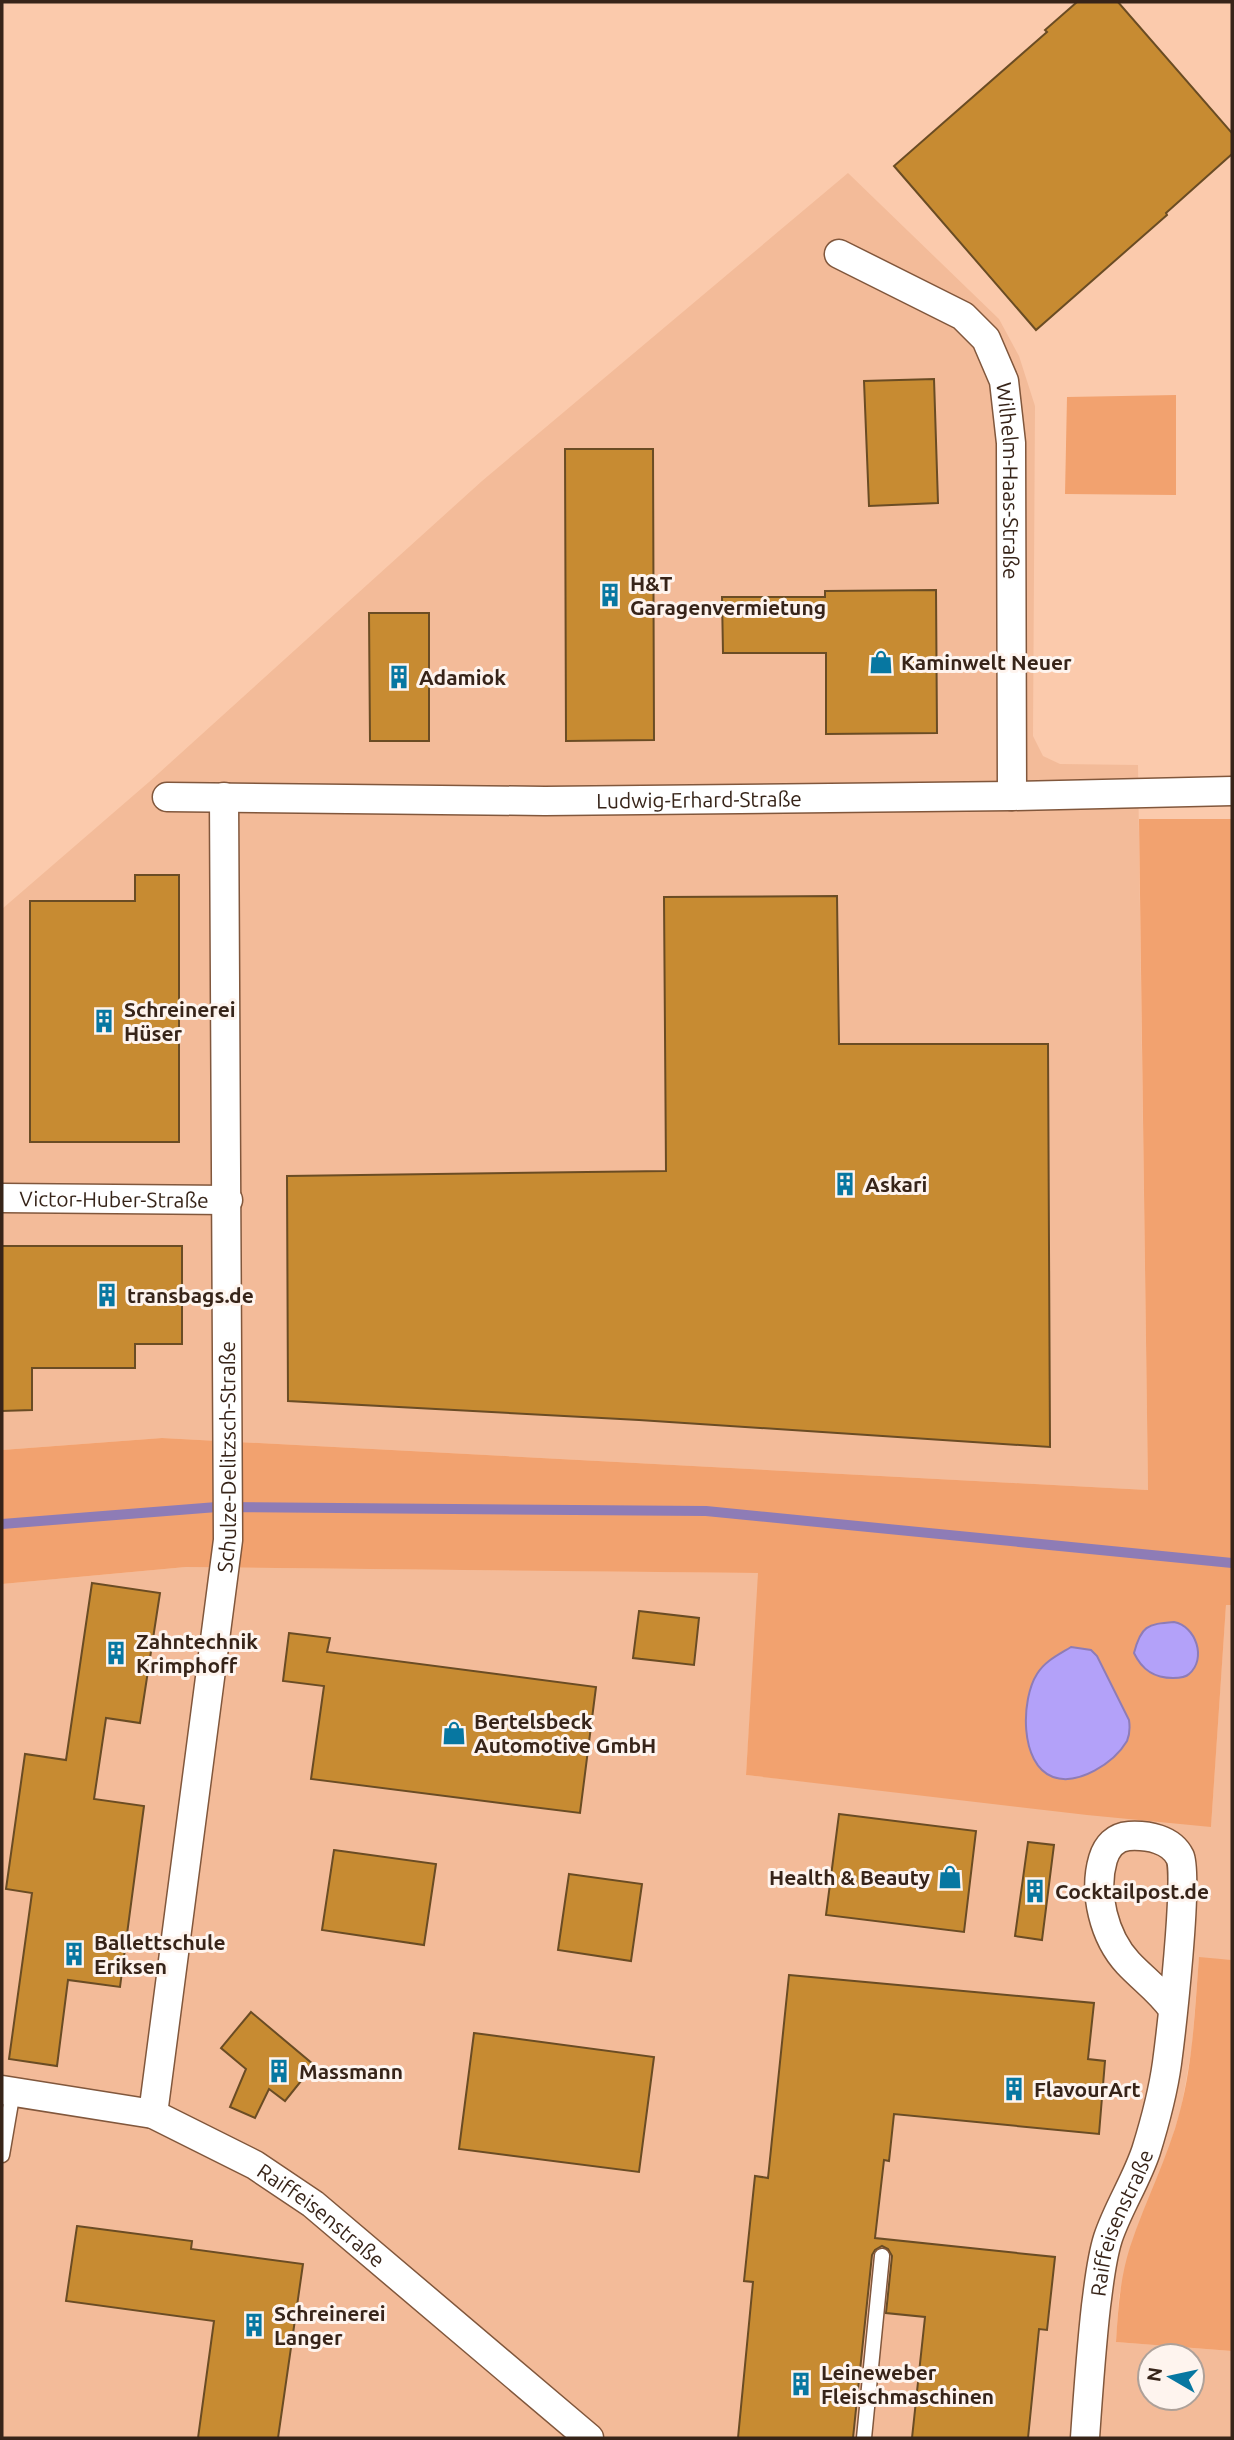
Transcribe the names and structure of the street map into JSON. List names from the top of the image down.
{
  "streets": {
    "street": [
      "Wilhelm-Haas-Straße",
      "Ludwig-Erhard-Straße",
      "Victor-Huber-Straße",
      "Schulze-Delitzsch-Straße",
      "Raiffeisenstraße"
    ]
  },
  "crossings": [
    ["Wilhelm-Haas-Straße", "Ludwig-Erhard-Straße"],
    ["Ludwig-Erhard-Straße", "Schulze-Delitzsch-Straße"],
    ["Victor-Huber-Straße", "Schulze-Delitzsch-Straße"],
    ["Schulze-Delitzsch-Straße", "Raiffeisenstraße"]
  ],
  "places": {
    "building": [
      "H&T Garagenvermietung",
      "Adamiok",
      "Schreinerei Hüser",
      "Askari",
      "transbags.de",
      "Zahntechnik Krimphoff",
      "Cocktailpost.de",
      "Ballettschule Eriksen",
      "Massmann",
      "FlavourArt",
      "Schreinerei Langer",
      "Leineweber Fleischmaschinen"
    ],
    "shop": ["Kaminwelt Neuer", "Bertelsbeck Automotive GmbH", "Health & Beauty"]
  },
  "north": "left"
}
